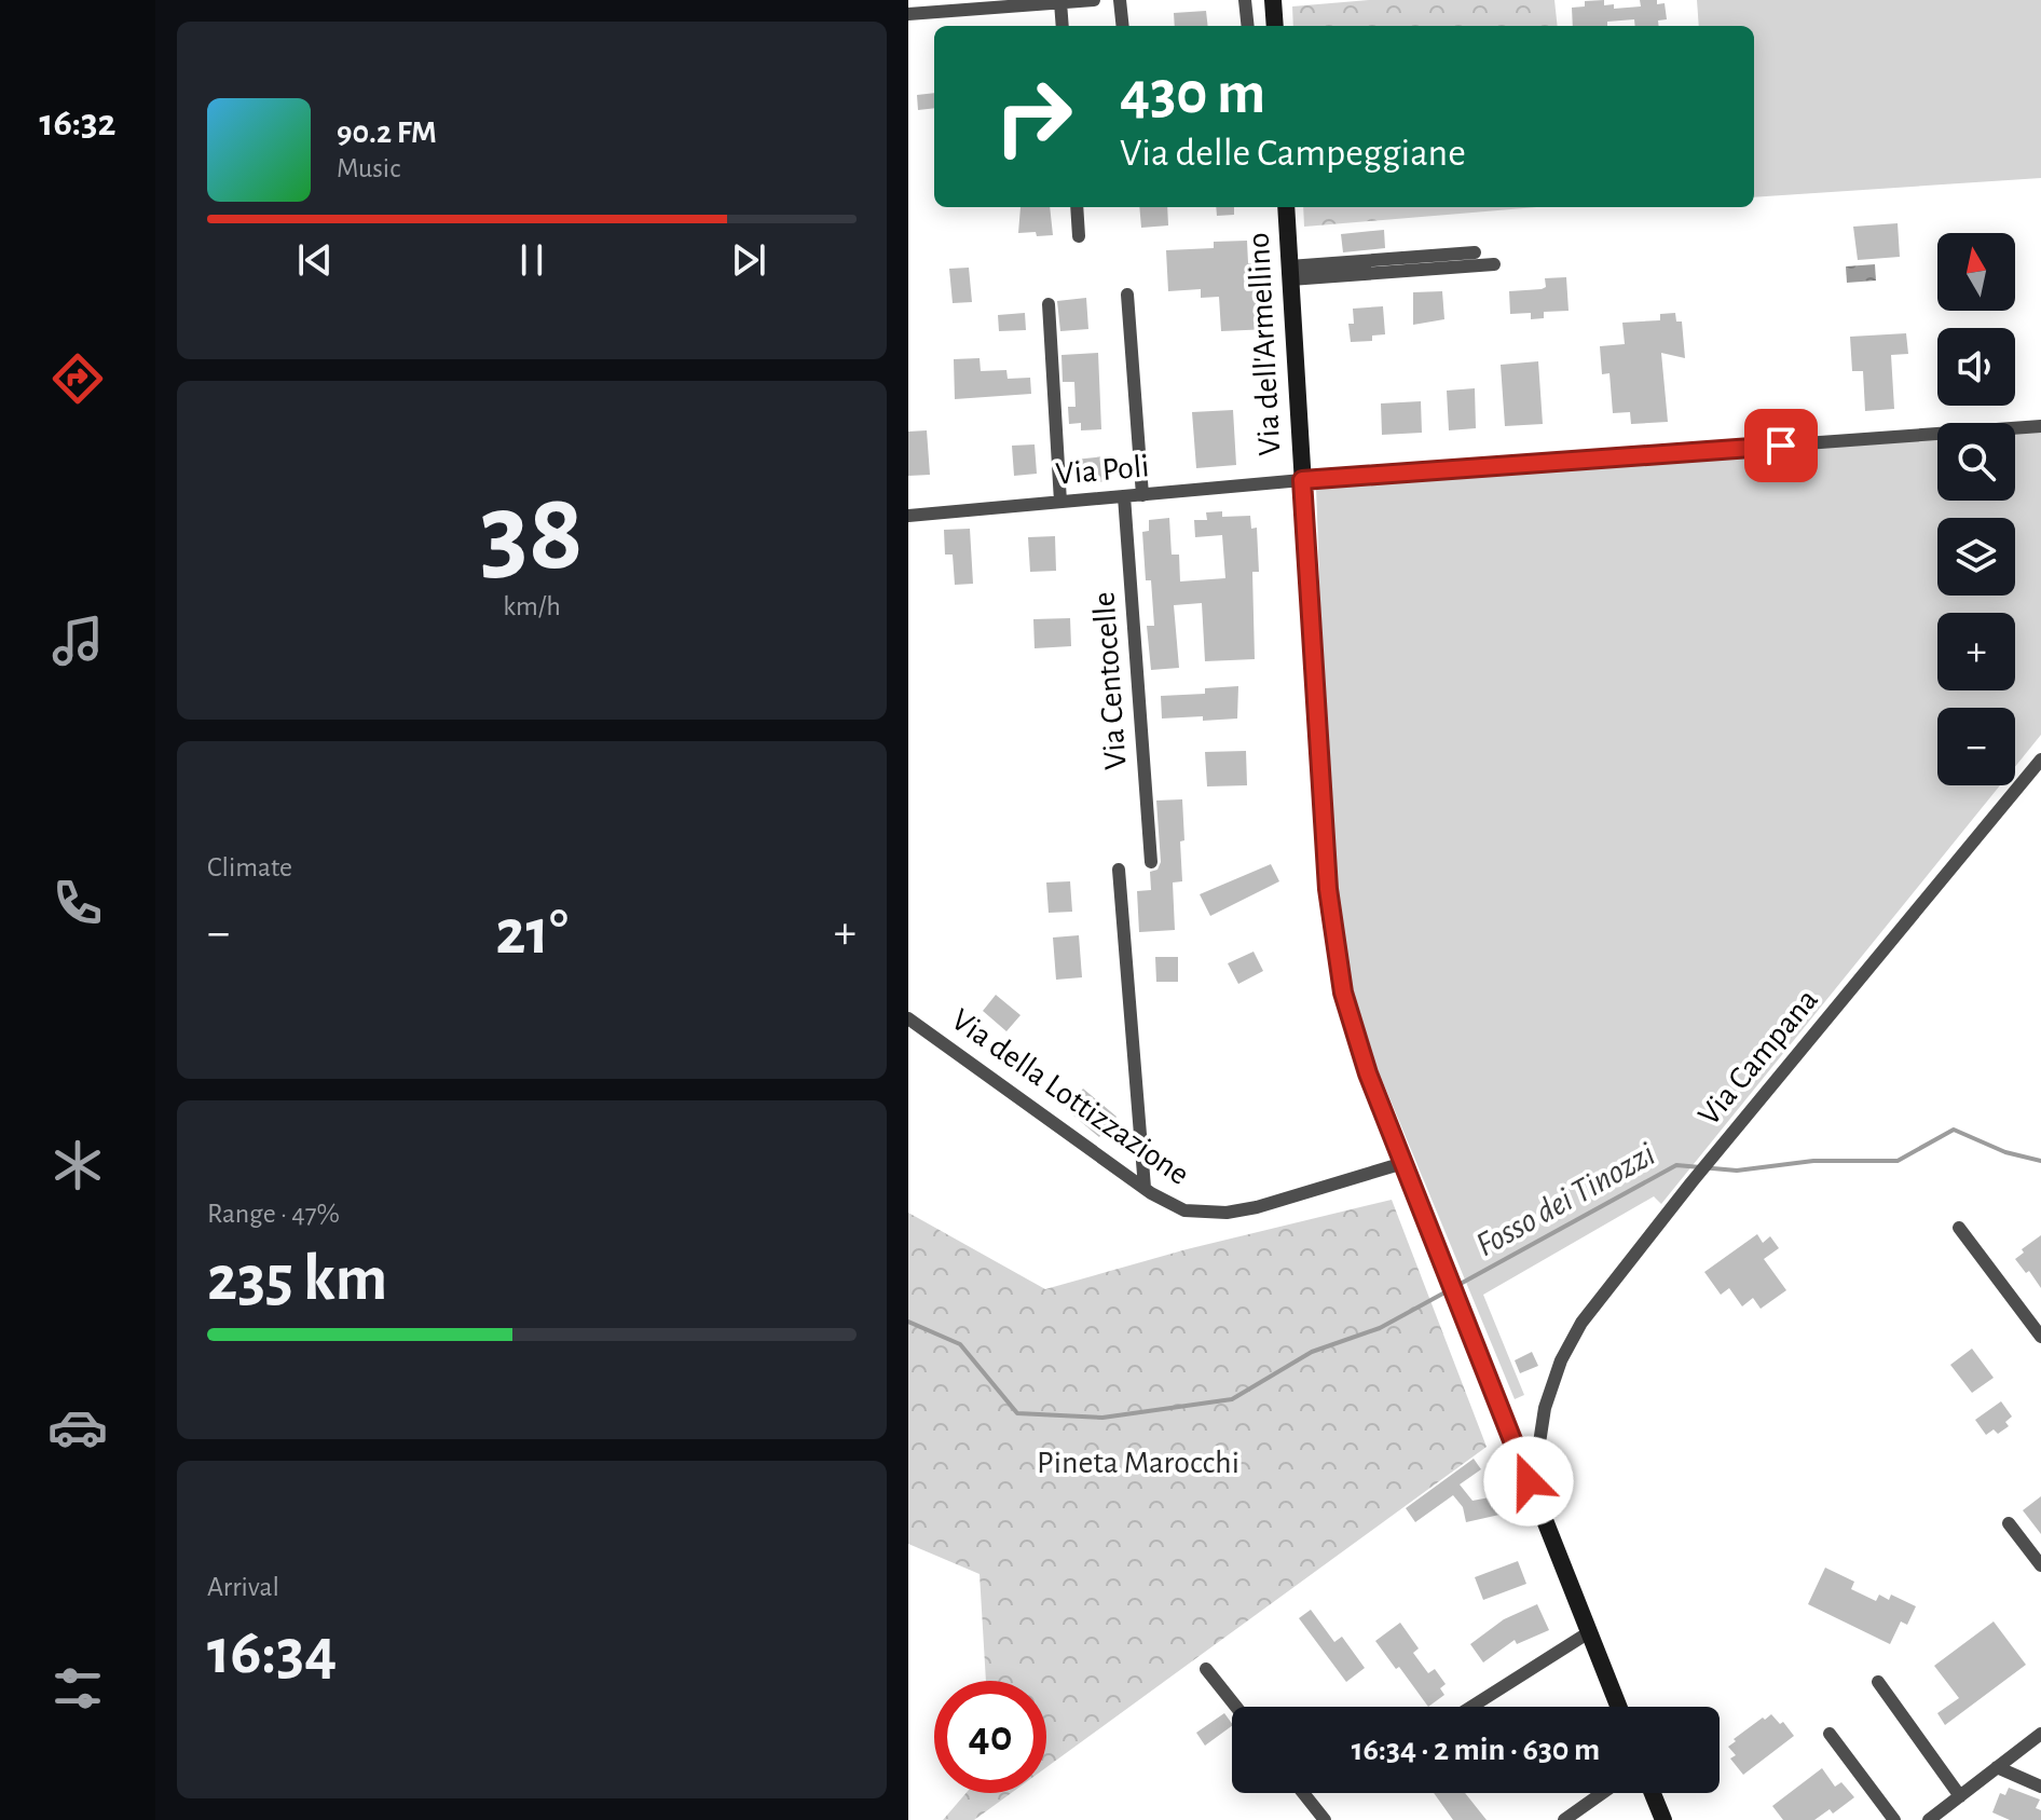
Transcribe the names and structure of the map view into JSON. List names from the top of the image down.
{
  "streets": {
    "street": [
      "Via dell'Armellino",
      "Via Poli",
      "Via Centocelle",
      "Via Campana",
      "Via della Lottizzazione"
    ]
  },
  "crossings": [
    ["Via dell'Armellino", "Via Poli"],
    ["Via dell'Armellino", "Via Campana"],
    ["Via dell'Armellino", "Via della Lottizzazione"],
    ["Via Poli", "Via Centocelle"]
  ],
  "water": ["Fosso dei Tinozzi"],
  "parks": ["Pineta Marocchi"],
  "north": "top",
  "page": {
    "tabs": "16:32",
    "turn": ["430 m", "Via delle Campeggiane"],
    "song": ["90.2 FM", "Music"],
    "map_buttons": ["+", "−"],
    "tile": [
      ["38", "km/h"],
      "Climate",
      ["Range · 47%", "235 km"],
      ["Arrival", "16:34"]
    ],
    "heat": ["−", "21°", "+"],
    "limit": "40",
    "trip": "16:34 · 2 min · 630 m"
  }
}
